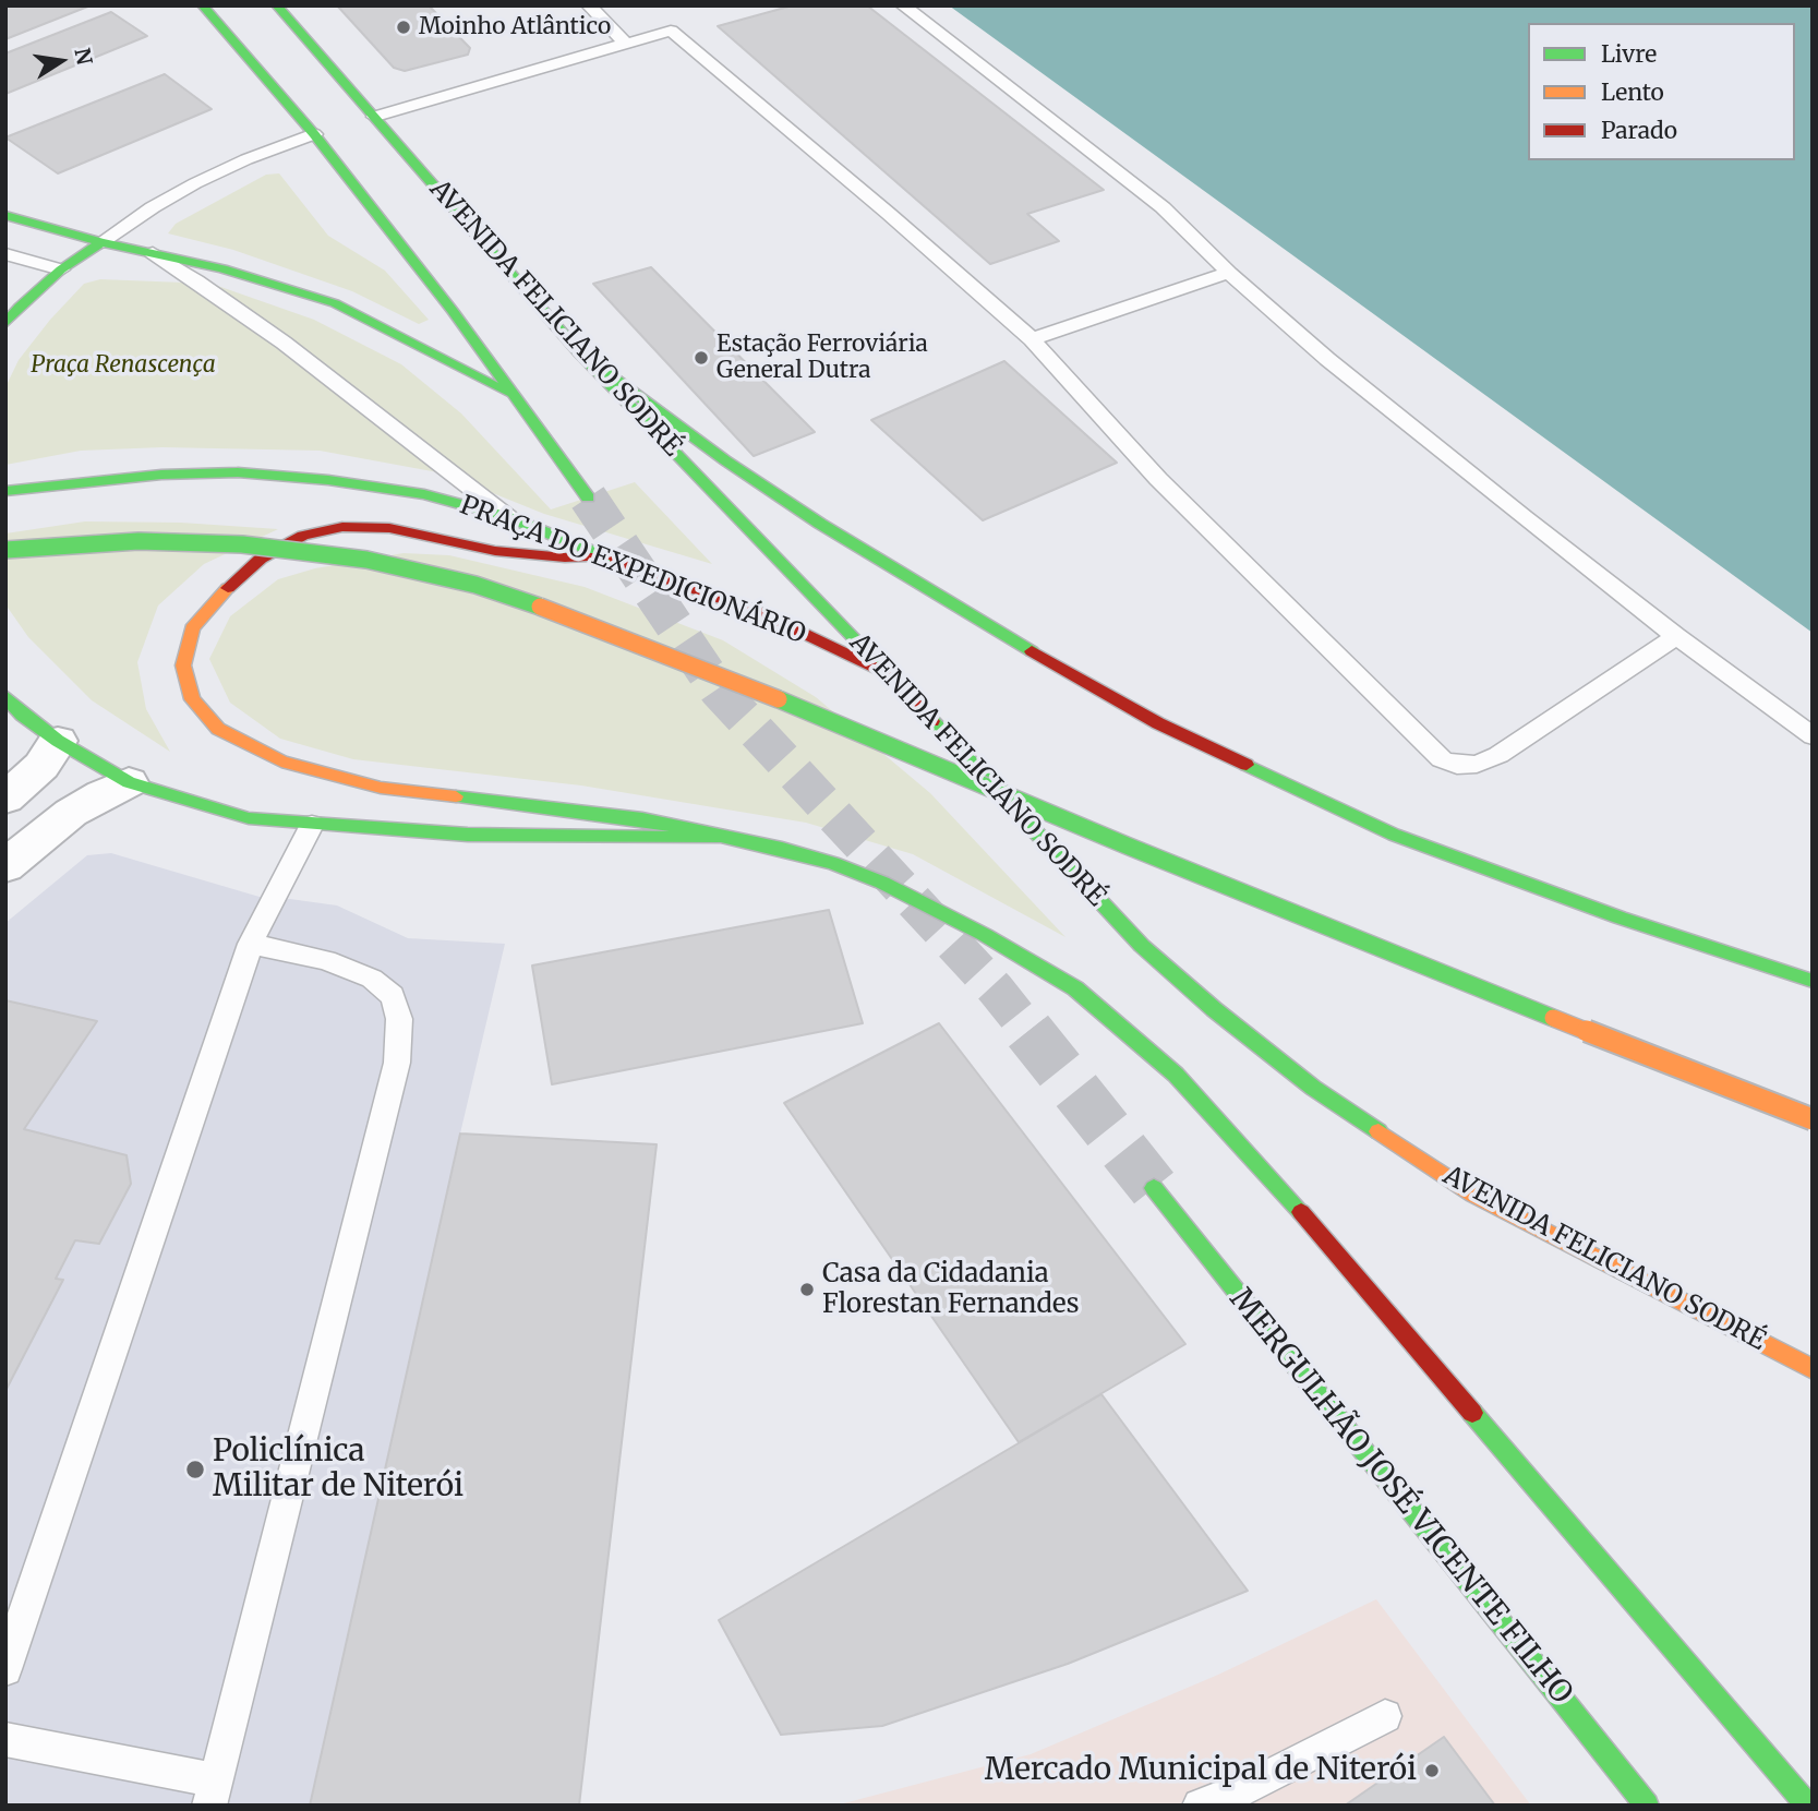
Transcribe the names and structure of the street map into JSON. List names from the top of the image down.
{
  "streets": {
    "main road": ["AVENIDA FELICIANO SODRÉ", "PRAÇA DO EXPEDICIONÁRIO", "MERGULHÃO JOSÉ VICENTE FILHO"]
  },
  "crossings": [
    ["AVENIDA FELICIANO SODRÉ", "PRAÇA DO EXPEDICIONÁRIO"]
  ],
  "parks": ["Praça Renascença"],
  "places": [
    "Moinho Atlântico",
    "Estação Ferroviária General Dutra",
    "Casa da Cidadania Florestan Fernandes",
    "Policlínica Militar de Niterói",
    "Mercado Municipal de Niterói"
  ],
  "legend": ["Livre", "Lento", "Parado"],
  "north": "right"
}
